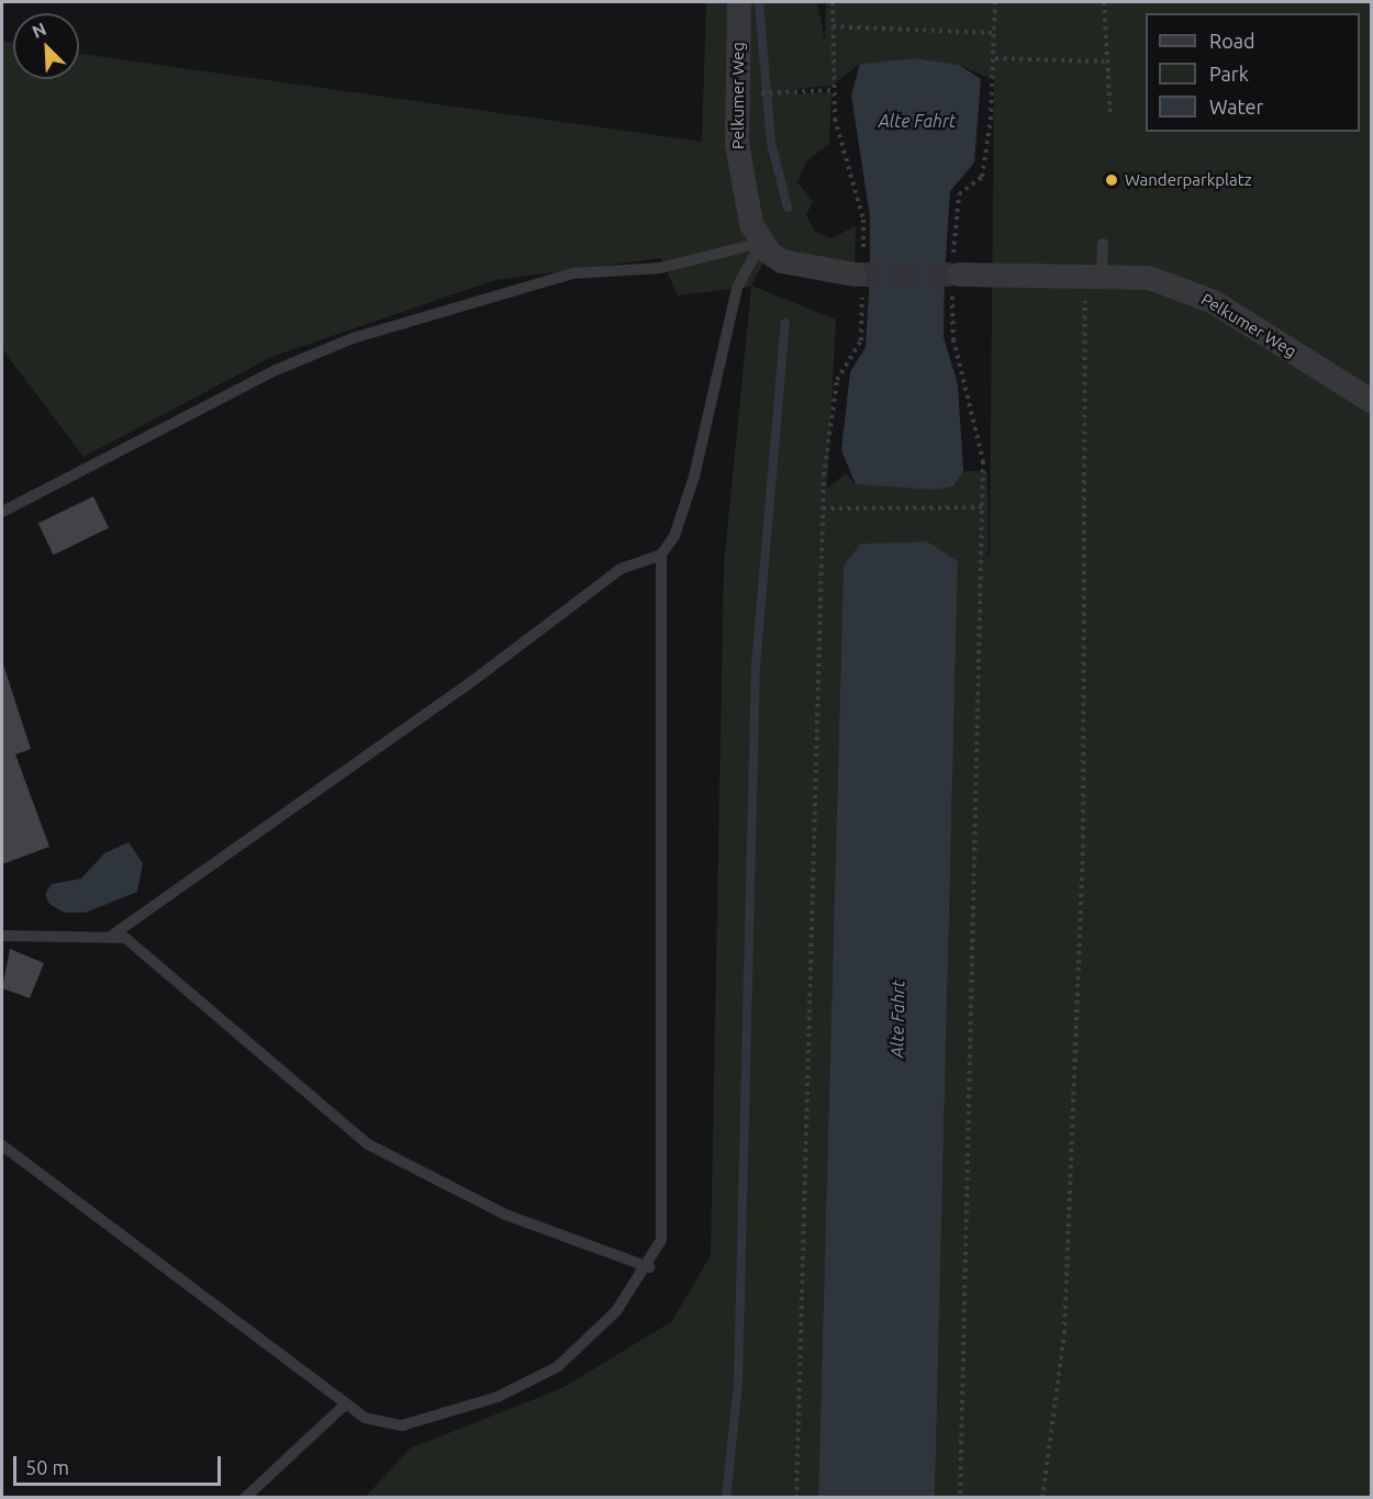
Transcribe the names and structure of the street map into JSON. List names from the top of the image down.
{
  "streets": {
    "street": ["Pelkumer Weg"]
  },
  "water": ["Alte Fahrt"],
  "places": ["Wanderparkplatz"],
  "legend": ["Road", "Park", "Water"],
  "scale_bar": "50 m",
  "north": "top left"
}
